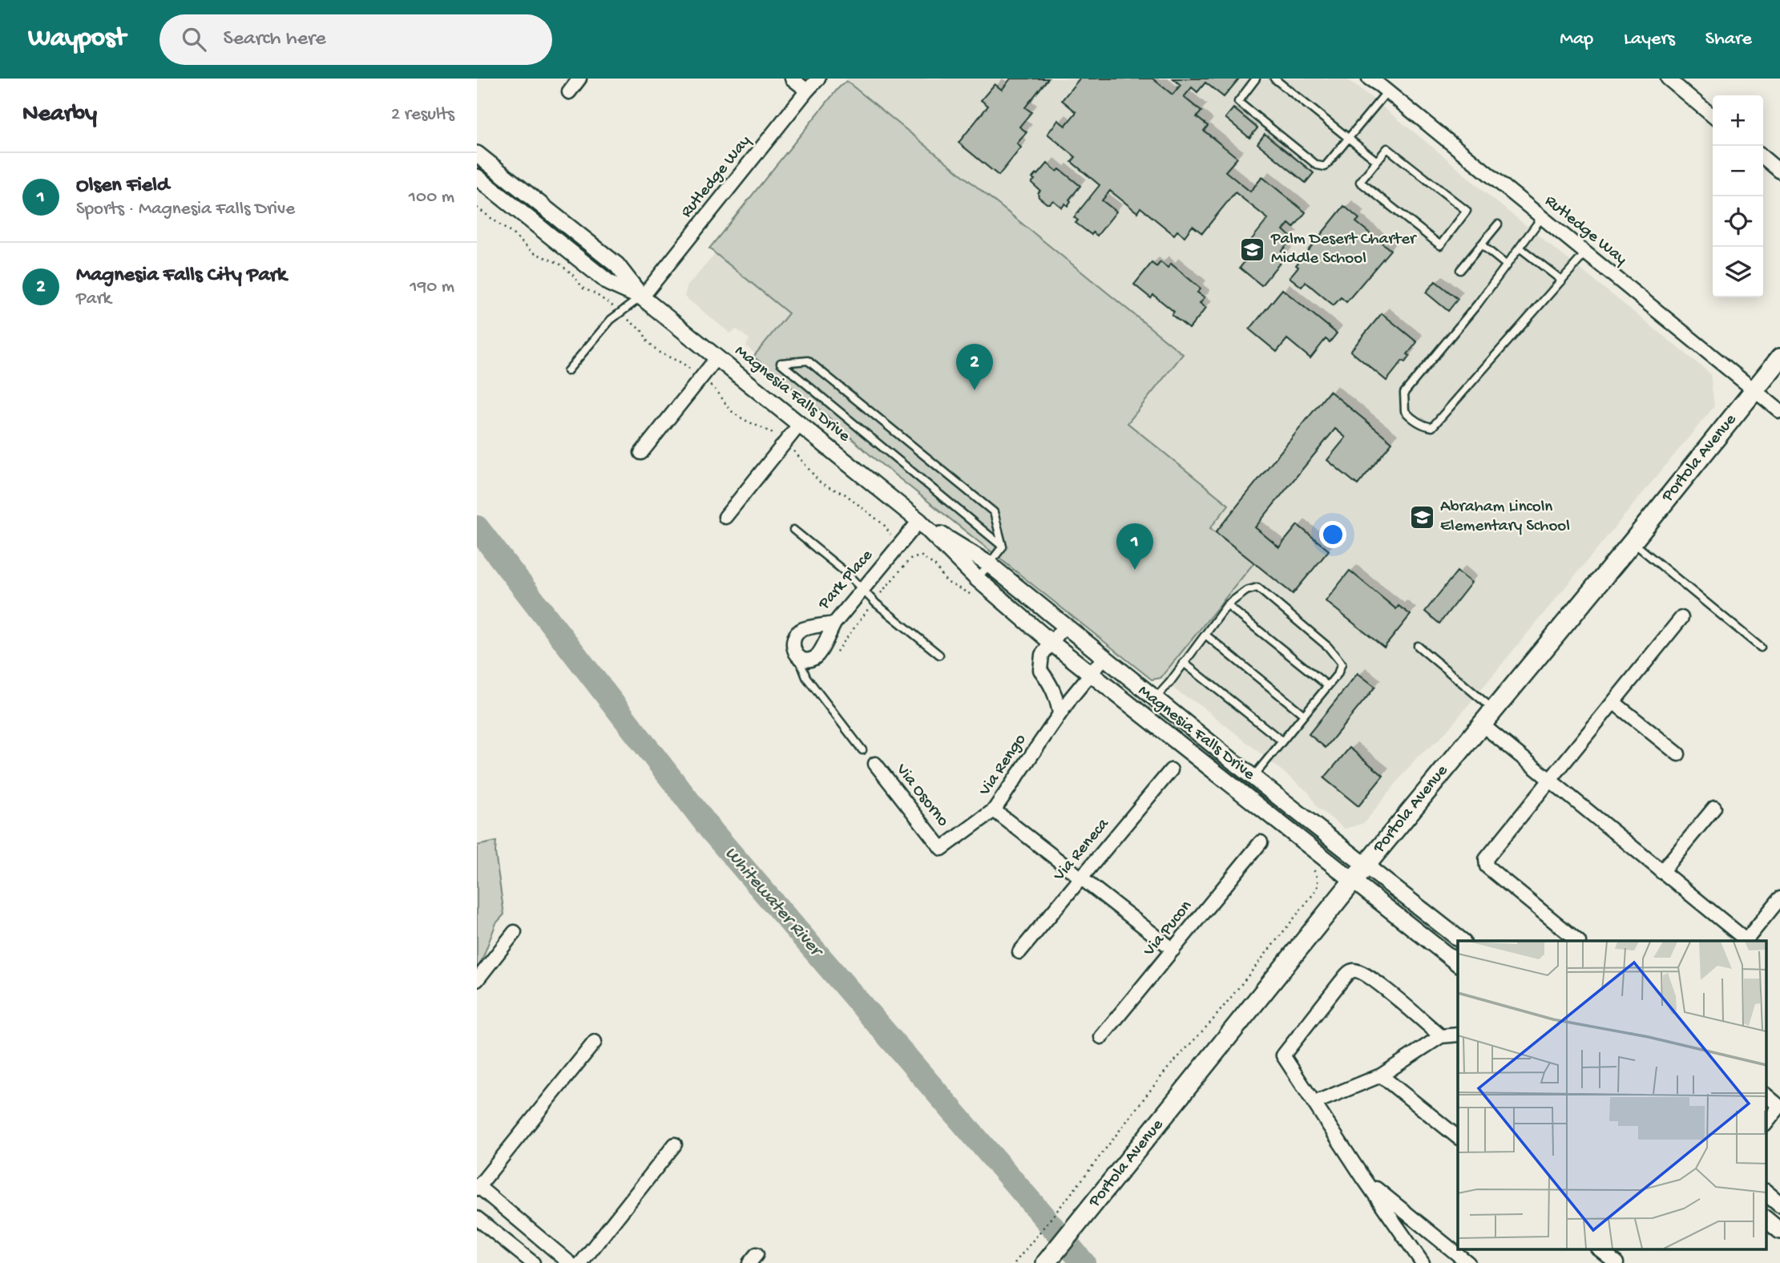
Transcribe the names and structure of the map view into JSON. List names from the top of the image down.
{
  "streets": {
    "main road": ["Portola Avenue"],
    "street": [
      "Rutledge Way",
      "Magnesia Falls Drive",
      "Park Place",
      "Via Rengo",
      "Via Osorno",
      "Via Reneca",
      "Via Pucon"
    ]
  },
  "crossings": [
    ["Rutledge Way", "Magnesia Falls Drive"],
    ["Rutledge Way", "Portola Avenue"],
    ["Magnesia Falls Drive", "Portola Avenue"],
    ["Magnesia Falls Drive", "Park Place"],
    ["Magnesia Falls Drive", "Via Rengo"],
    ["Via Rengo", "Via Osorno"]
  ],
  "water": ["Whitewater River"],
  "places": {
    "school or university": ["Palm Desert Charter Middle School", "Abraham Lincoln Elementary School"]
  },
  "page": {
    "header": "Waypost",
    "search": "Search here",
    "nav": ["Map", "Layers", "Share"],
    "heading": ["Nearby", "2 results"],
    "map_buttons": ["+", "−"],
    "list": [
      {
        "mark": "1",
        "name": "Olsen Field",
        "note": "Sports · Magnesia Falls Drive",
        "value": "100 m"
      },
      {
        "mark": "2",
        "name": "Magnesia Falls City Park",
        "note": "Park",
        "value": "190 m"
      }
    ],
    "pins": ["2", "1"]
  }
}
